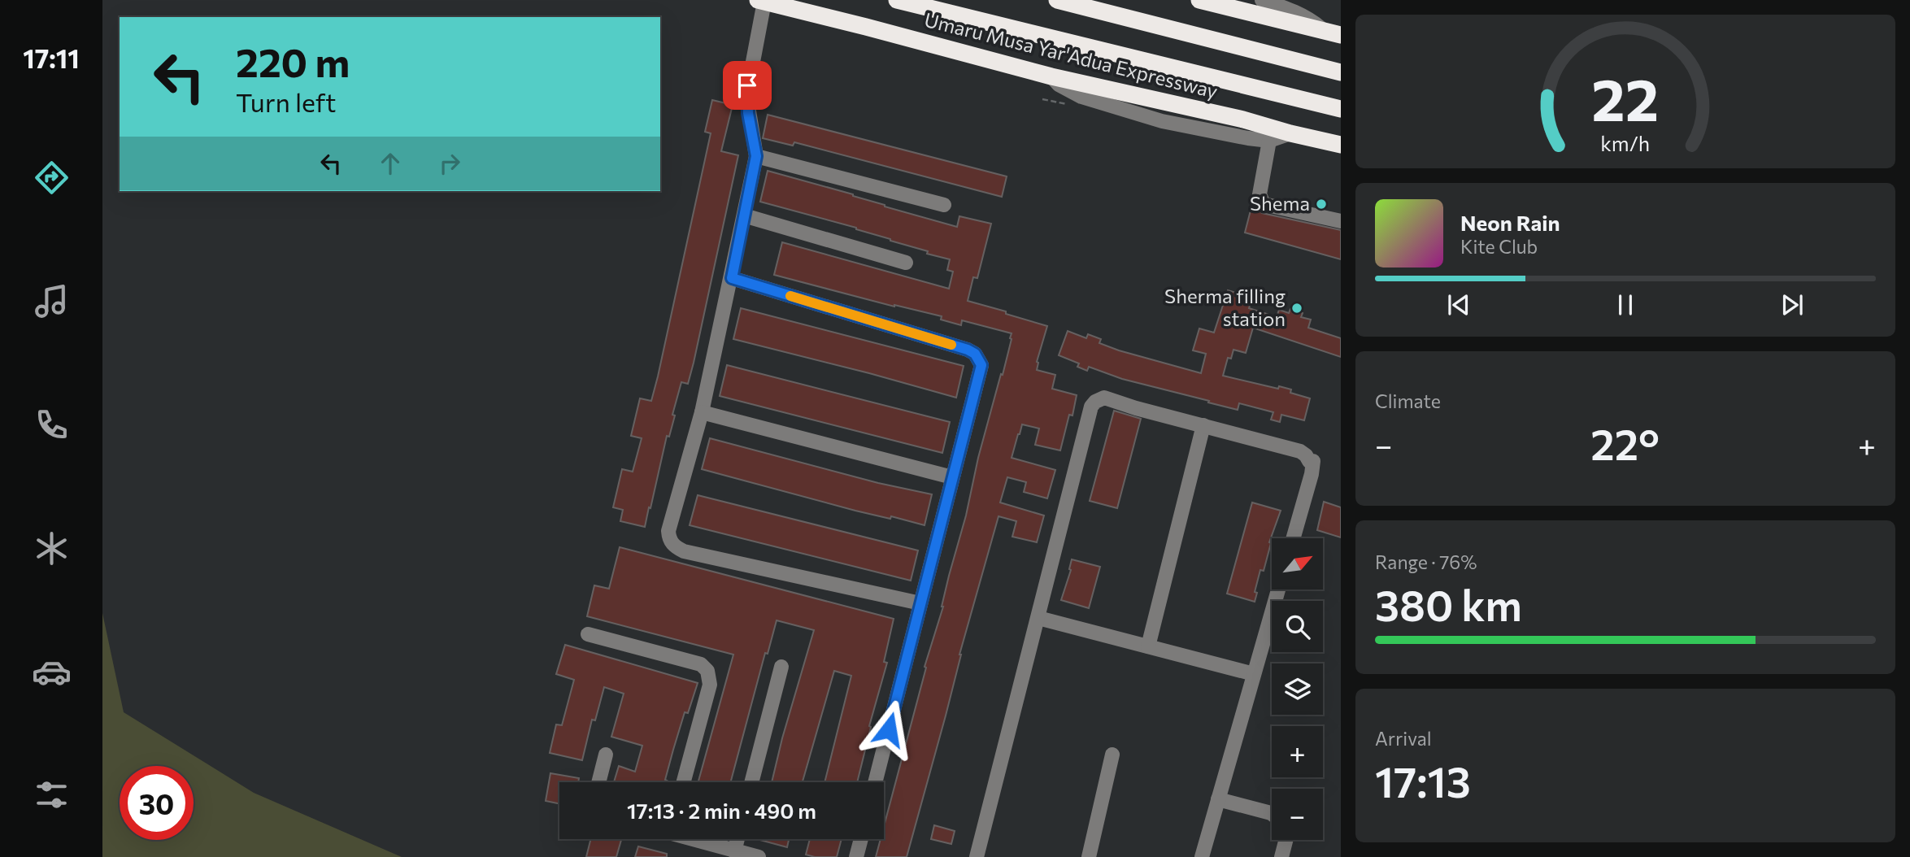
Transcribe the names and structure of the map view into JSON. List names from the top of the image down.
{
  "streets": {
    "highway": ["Umaru Musa Yar'Adua Expressway"]
  },
  "places": ["Shema", "Sherma filling station"],
  "north": "top right",
  "page": {
    "tabs": "17:11",
    "turn": ["220 m", "Turn left"],
    "song": ["Neon Rain", "Kite Club"],
    "tile": [
      "Climate",
      ["Range · 76%", "380 km"],
      ["Arrival", "17:13"]
    ],
    "heat": ["−", "22°", "+"],
    "map_buttons": ["+", "−"],
    "limit": "30",
    "trip": "17:13 · 2 min · 490 m",
    "gauge": ["22", "km/h"]
  }
}
